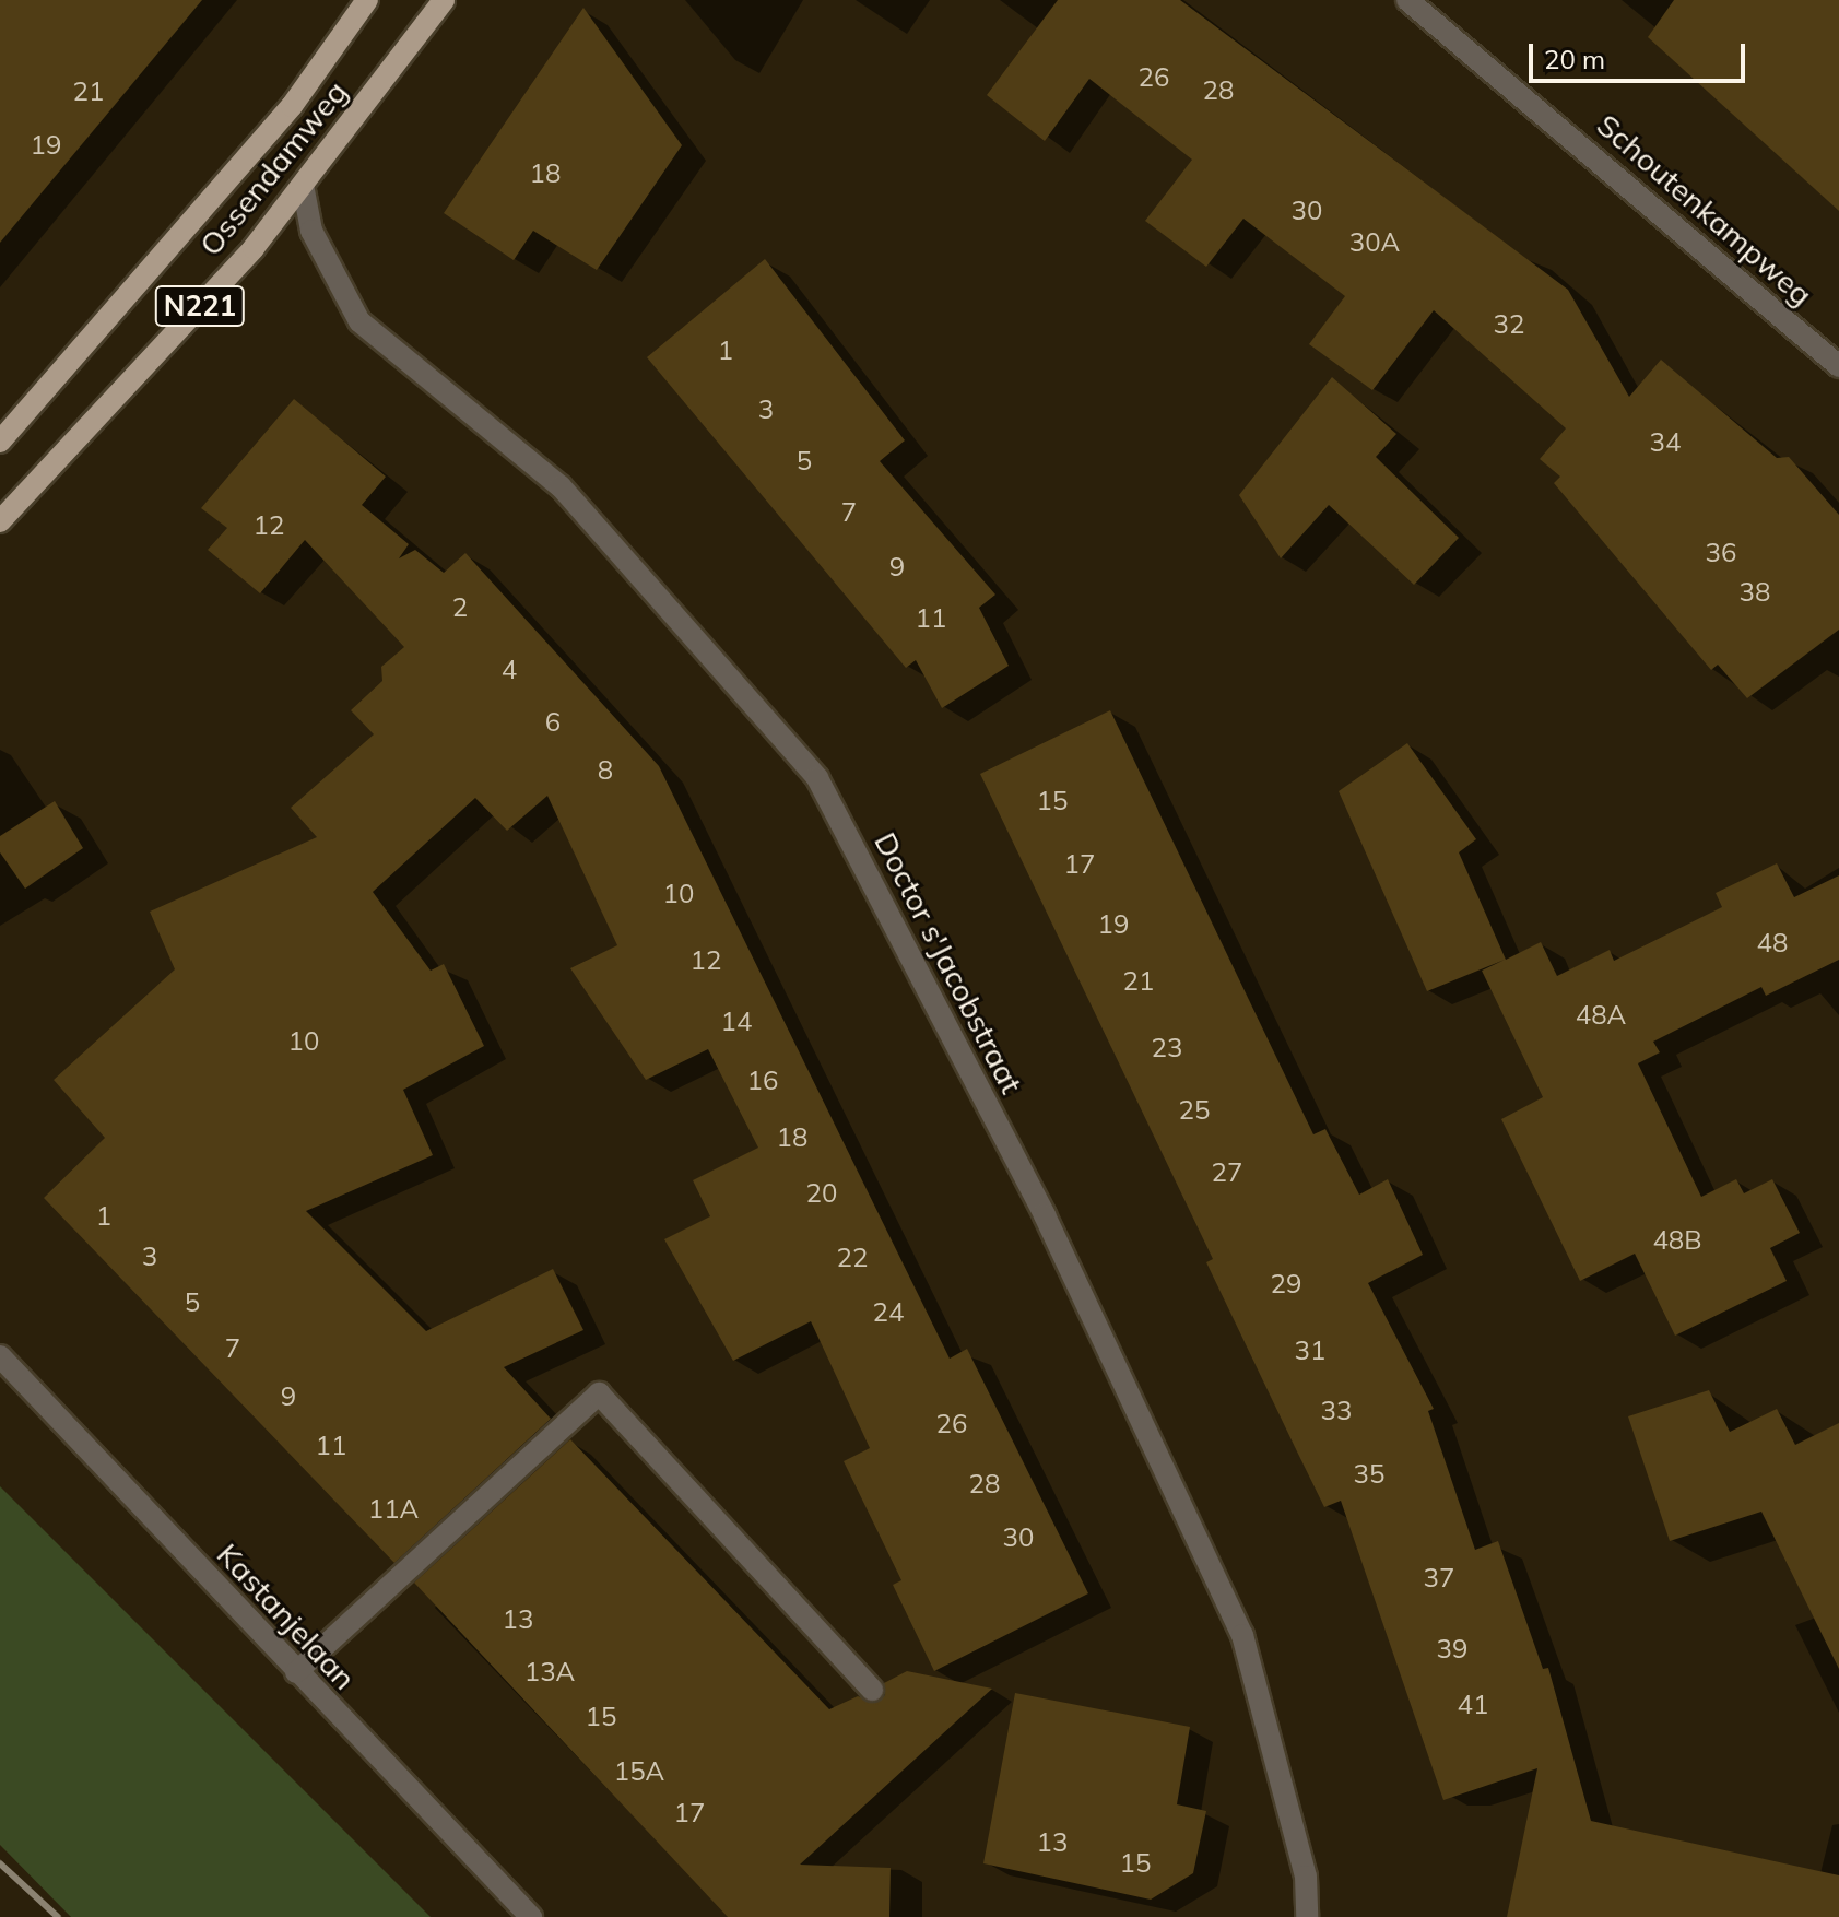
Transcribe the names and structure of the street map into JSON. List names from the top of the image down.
{
  "streets": {
    "main road": ["Ossendamweg", "N221"],
    "street": ["Schoutenkampweg", "Doctor s'Jacobstraat", "Kastanjelaan"]
  },
  "crossings": [
    ["Ossendamweg", "Doctor s'Jacobstraat"]
  ],
  "house_numbers": [
    "26",
    "28",
    "21",
    "19",
    "18",
    "30",
    "30A",
    "32",
    "1",
    "3",
    "34",
    "5",
    "7",
    "12",
    "36",
    "9",
    "38",
    "2",
    "11",
    "4",
    "6",
    "8",
    "15",
    "17",
    "10",
    "19",
    "48",
    "12",
    "21",
    "48A",
    "14",
    "10",
    "23",
    "16",
    "25",
    "18",
    "27",
    "20",
    "1",
    "48B",
    "3",
    "22",
    "29",
    "5",
    "24",
    "7",
    "31",
    "9",
    "33",
    "26",
    "11",
    "35",
    "28",
    "11A",
    "30",
    "37",
    "13",
    "39",
    "13A",
    "41",
    "15",
    "15A",
    "17",
    "13",
    "15"
  ],
  "scale_bar": "20 m"
}
